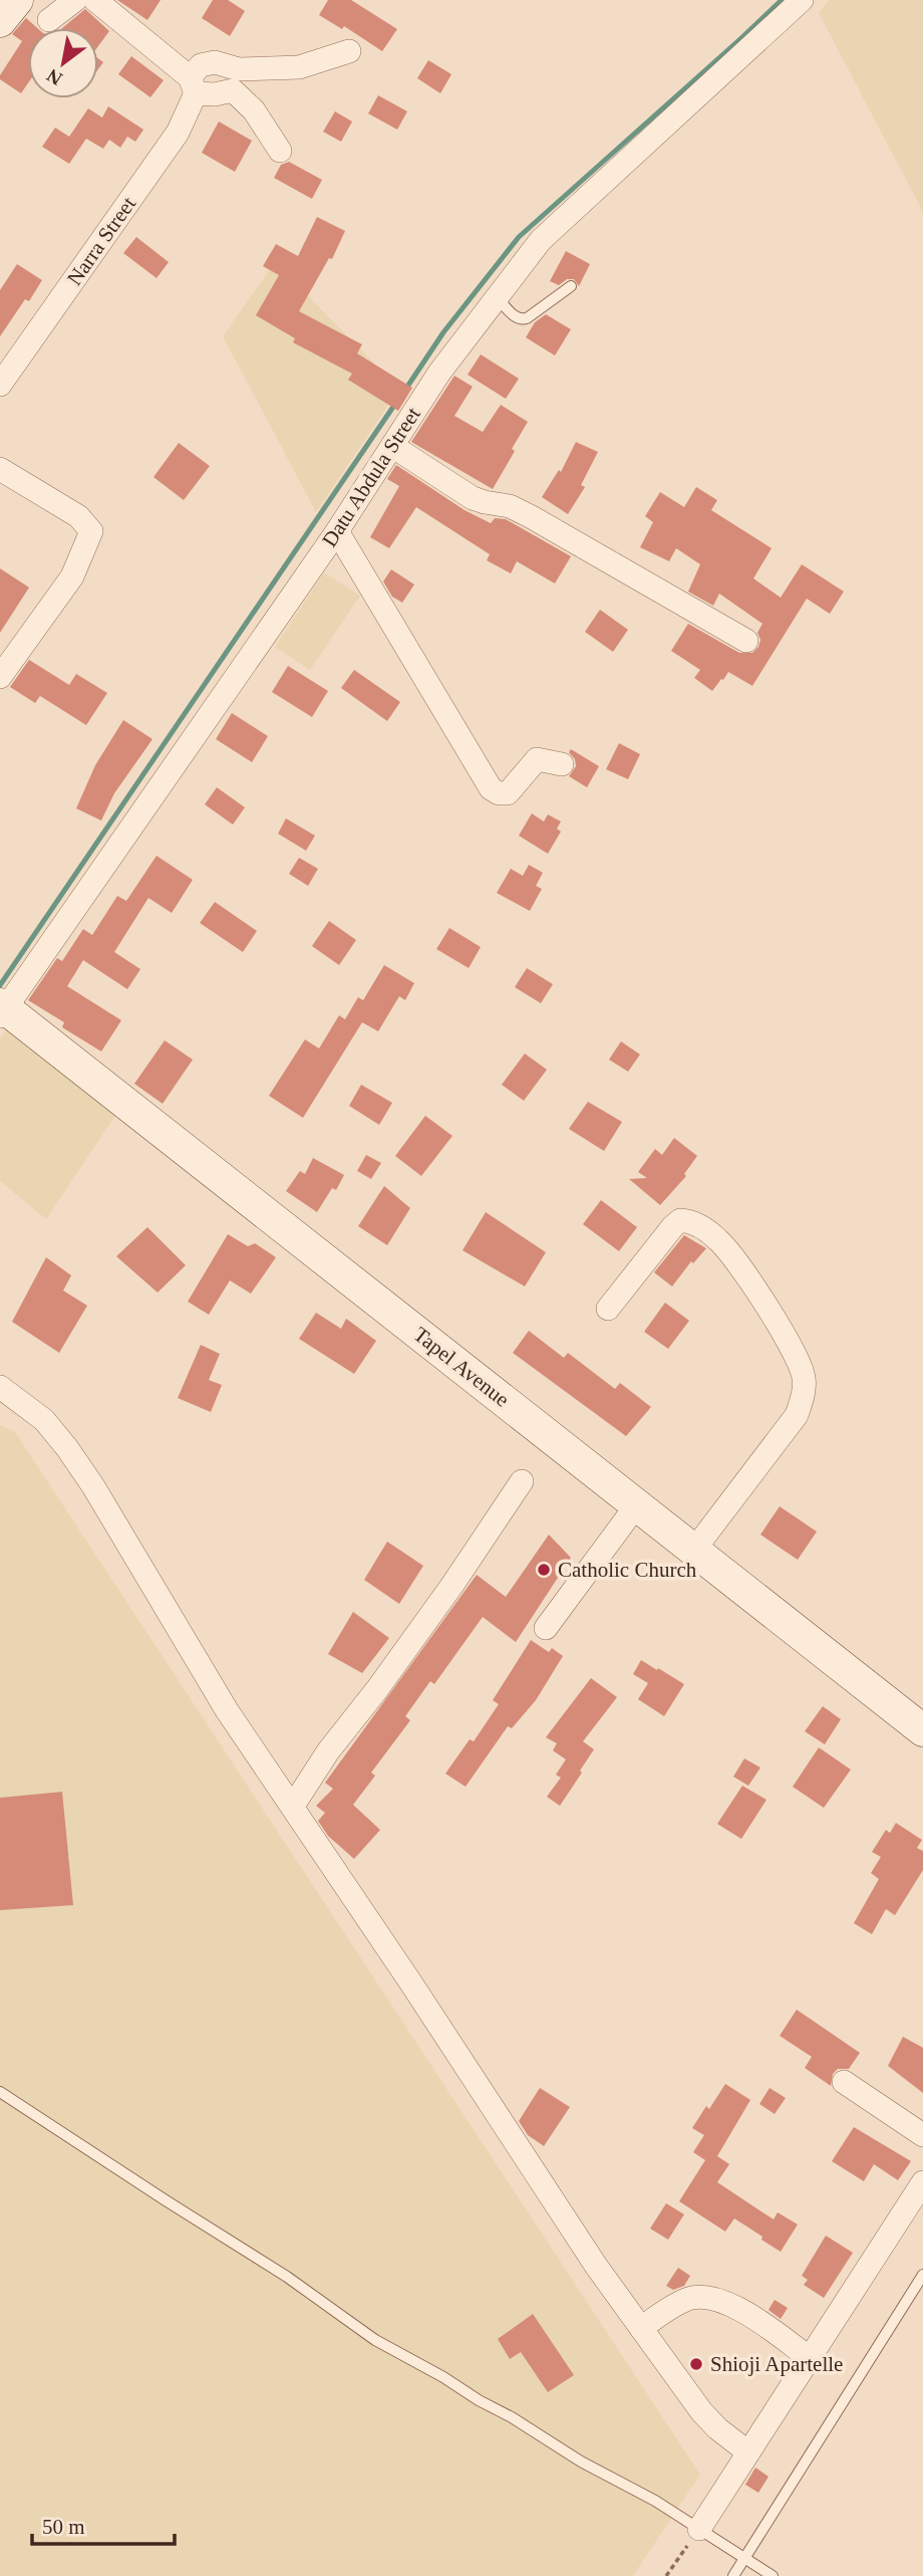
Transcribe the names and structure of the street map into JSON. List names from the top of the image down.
{
  "streets": {
    "street": ["Narra Street", "Datu Abdula Street", "Tapel Avenue"]
  },
  "crossings": [
    ["Datu Abdula Street", "Tapel Avenue"]
  ],
  "places": ["Catholic Church", "Shioji Apartelle"],
  "scale_bar": "50 m",
  "north": "bottom left"
}
